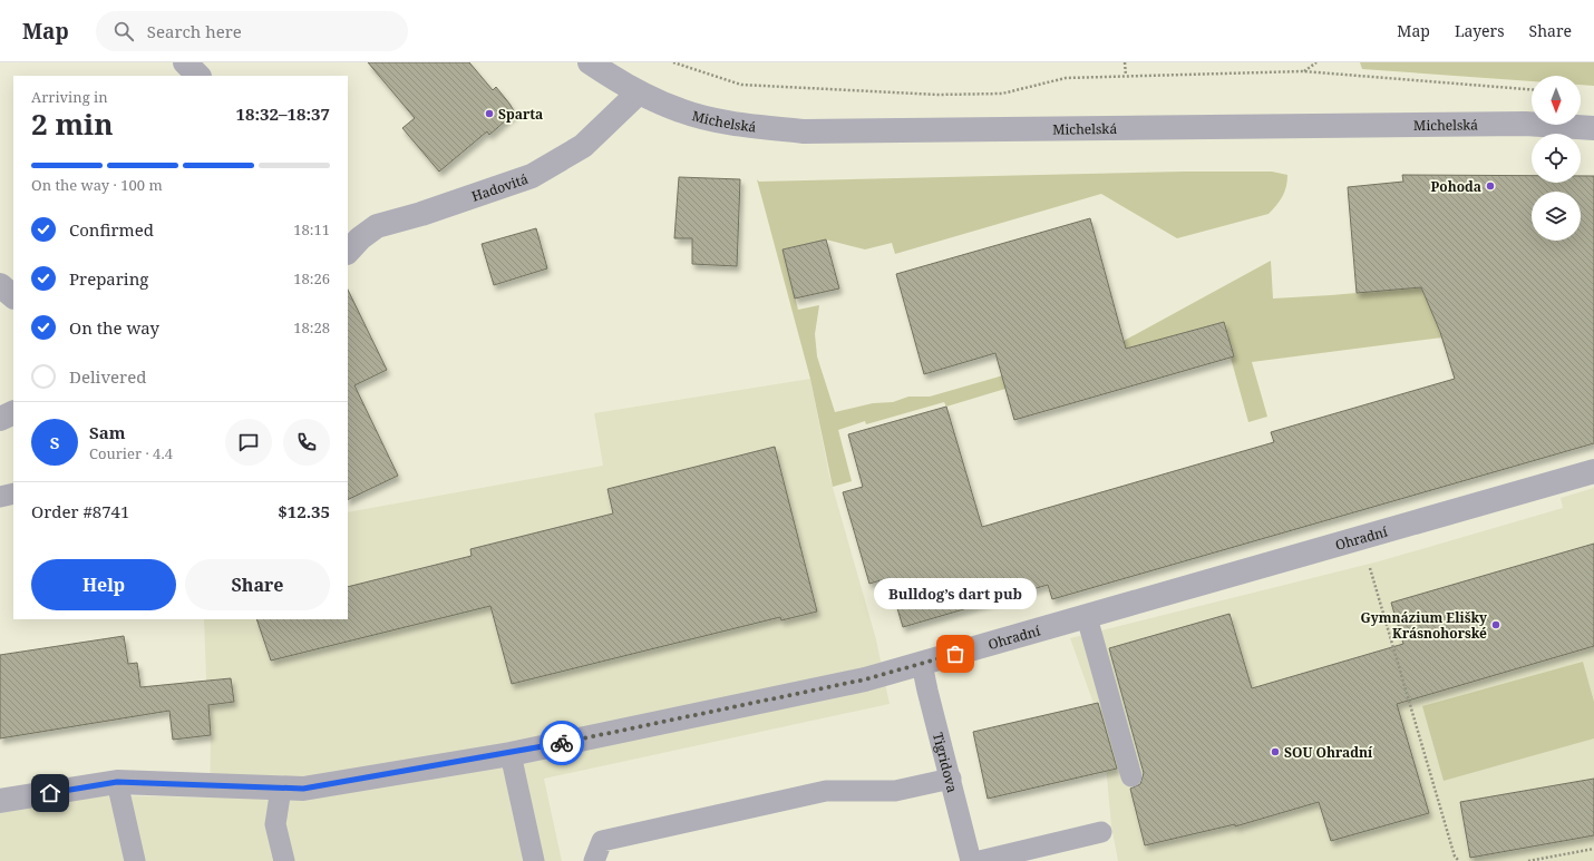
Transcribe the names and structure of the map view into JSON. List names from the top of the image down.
{
  "streets": {
    "street": ["Michelská", "Hadovitá", "Ohradní"],
    "lane": ["Tigridova"]
  },
  "crossings": [
    ["Michelská", "Hadovitá"],
    ["Ohradní", "Tigridova"]
  ],
  "places": [
    "Sparta",
    "Pohoda",
    "Gymnázium Elišky Krásnohorské",
    "Bulldog’s dart pub",
    "SOU Ohradní"
  ],
  "north": "bottom",
  "page": {
    "header": "Map",
    "search": "Search here",
    "nav": ["Map", "Layers", "Share"],
    "heading": ["2 min", "Arriving in", "18:32–18:37"],
    "panel": [
      "Sam",
      "Courier · 4.4",
      "Order #8741",
      "$12.35"
    ],
    "bar": "On the way · 100 m",
    "list": [
      ["Confirmed", "18:11"],
      ["Preparing", "18:26"],
      ["On the way", "18:28"],
      "Delivered"
    ],
    "round": "S",
    "buttons": ["Help", "Share"],
    "bubble": "Bulldog’s dart pub"
  }
}
